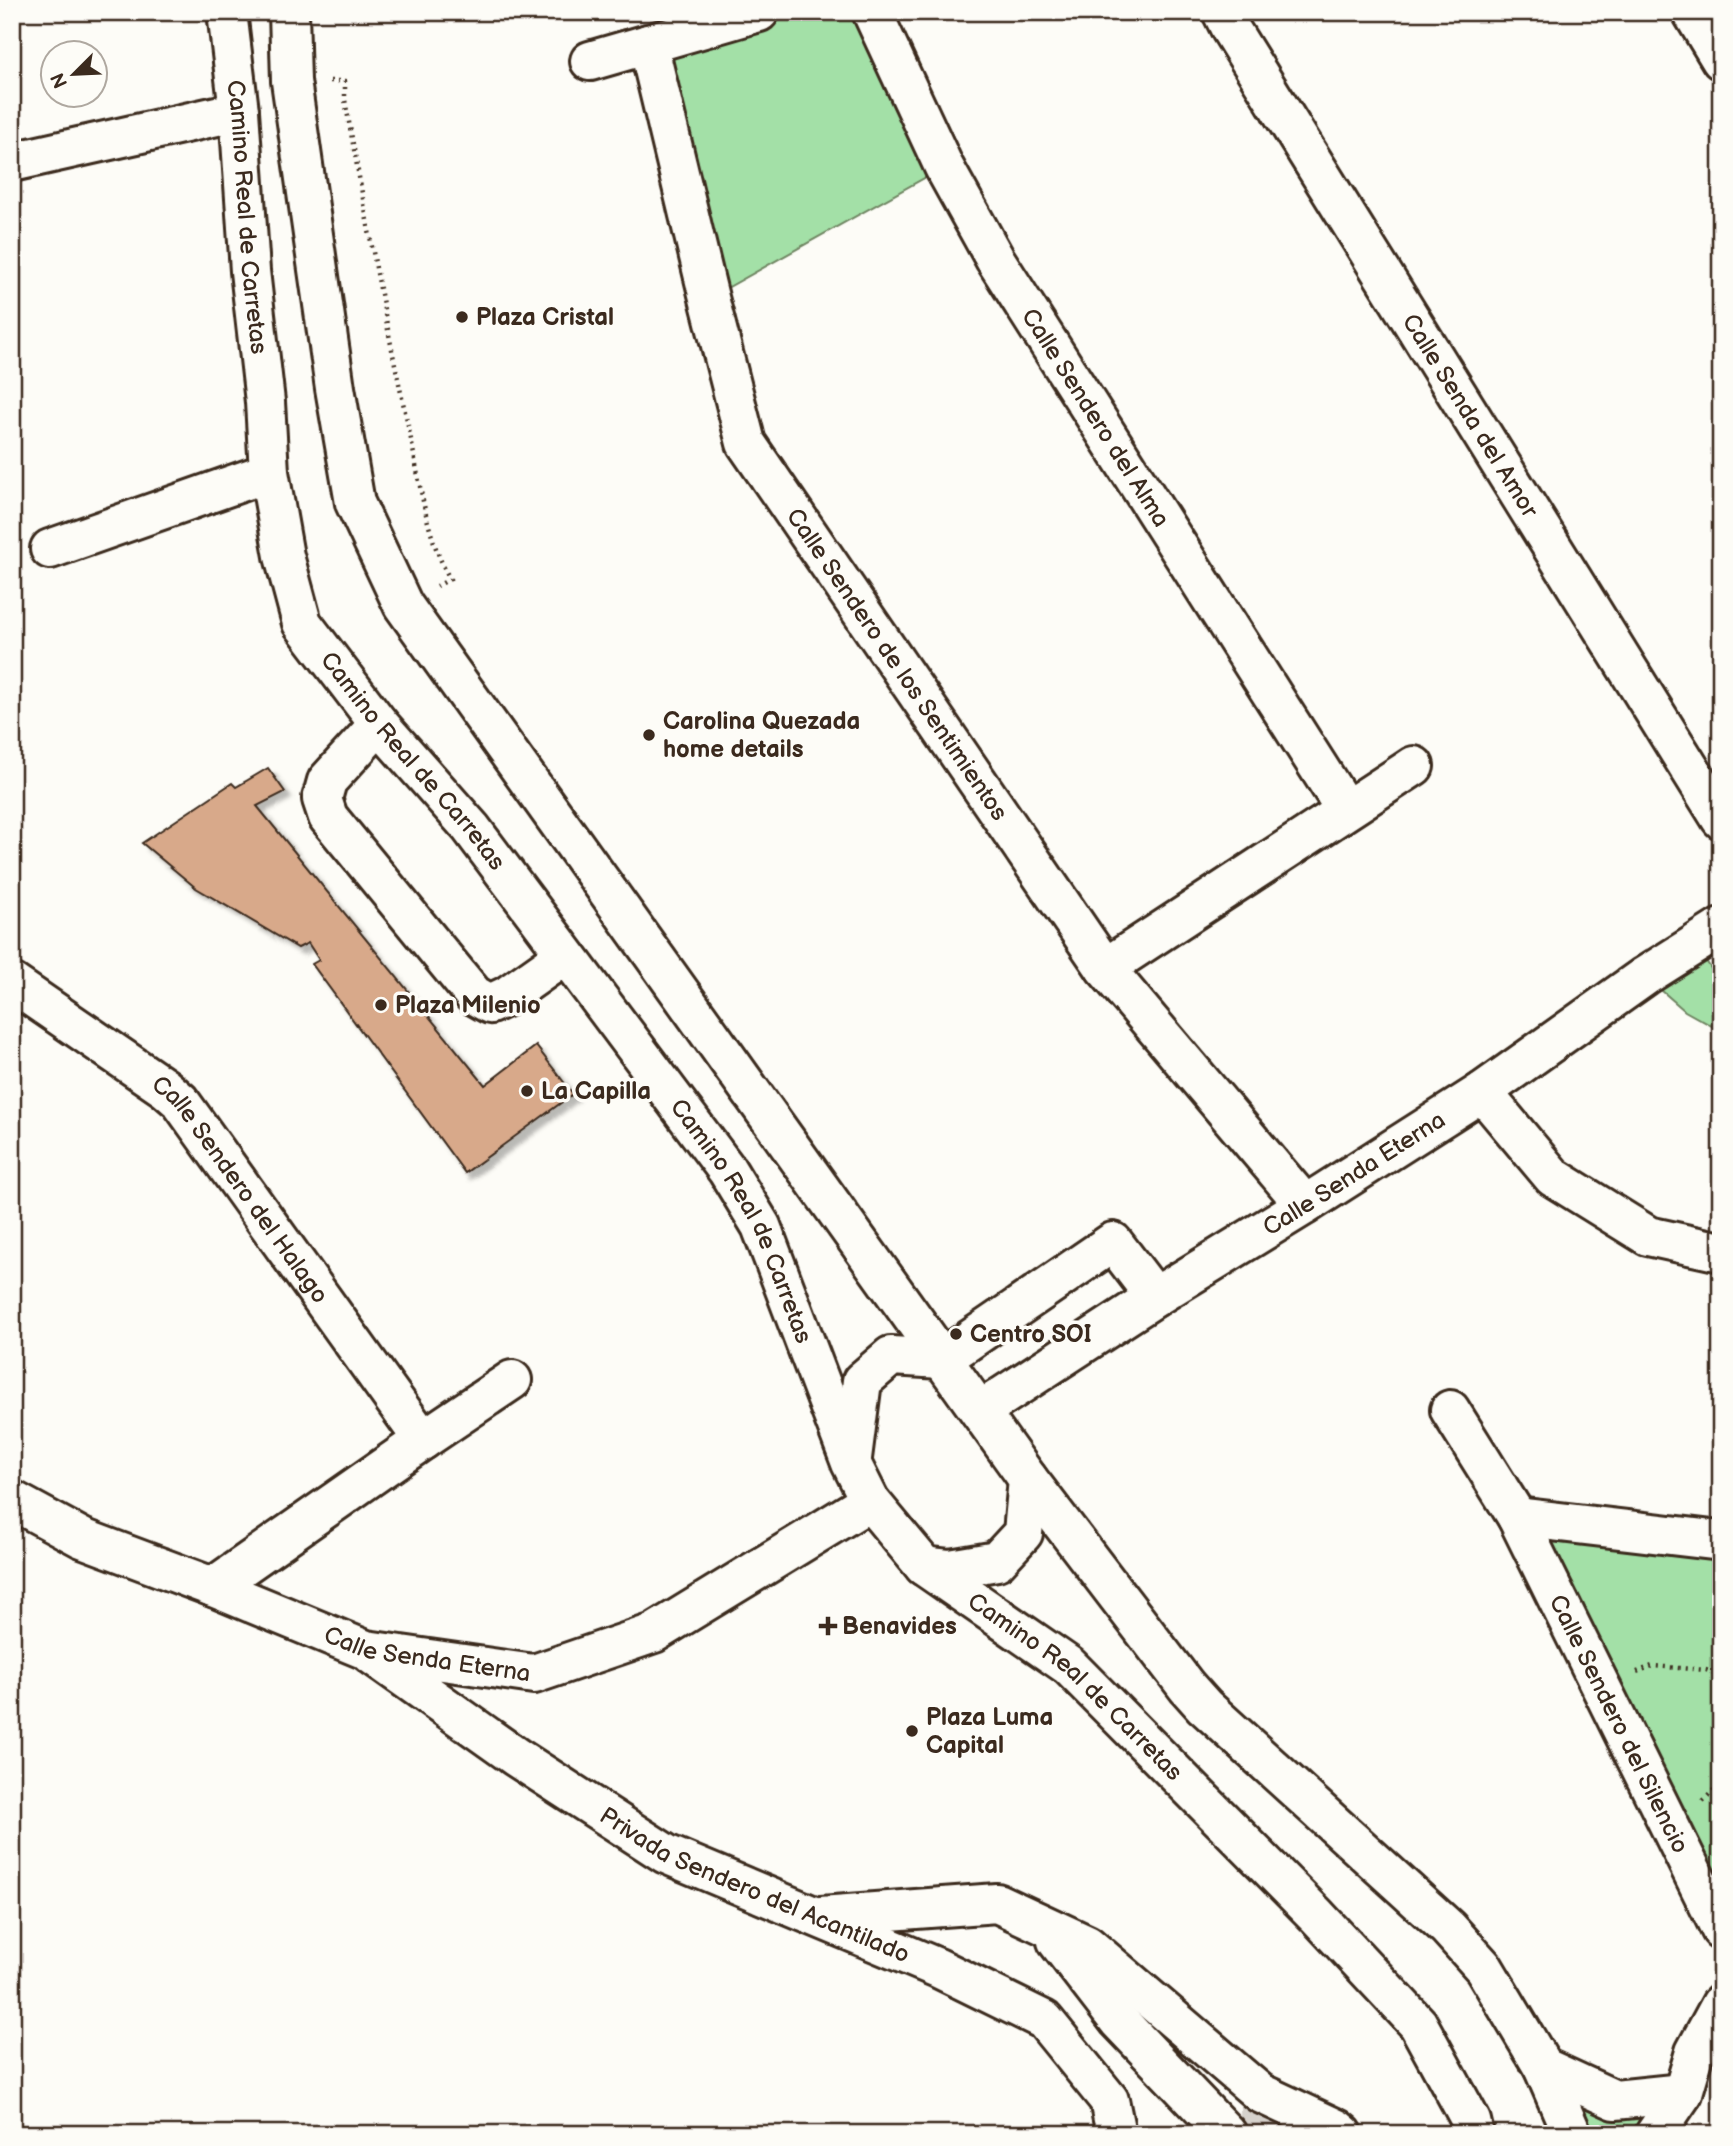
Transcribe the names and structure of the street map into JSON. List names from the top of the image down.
{
  "streets": {
    "street": [
      "Camino Real de Carretas",
      "Calle Senda del Amor",
      "Calle Sendero del Alma",
      "Calle Sendero de los Sentimientos",
      "Calle Senda Eterna",
      "Calle Sendero del Halago",
      "Calle Sendero del Silencio",
      "Privada Sendero del Acantilado"
    ]
  },
  "crossings": [
    ["Camino Real de Carretas", "Calle Senda Eterna"],
    ["Calle Sendero de los Sentimientos", "Calle Senda Eterna"],
    ["Calle Senda Eterna", "Privada Sendero del Acantilado"]
  ],
  "places": {
    "other": [
      "Plaza Cristal",
      "Carolina Quezada home details",
      "Plaza Milenio",
      "La Capilla",
      "Centro SOI",
      "Plaza Luma Capital"
    ],
    "health": ["Benavides"]
  },
  "north": "bottom left"
}
